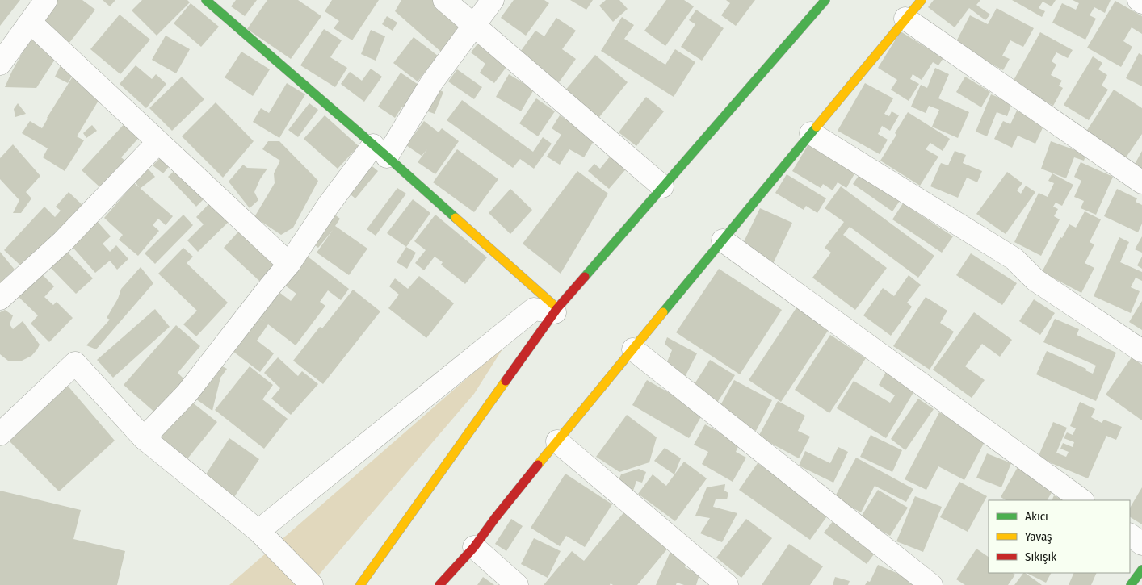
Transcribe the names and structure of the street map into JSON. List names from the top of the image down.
{
  "legend": ["Akıcı", "Yavaş", "Sıkışık"]
}
